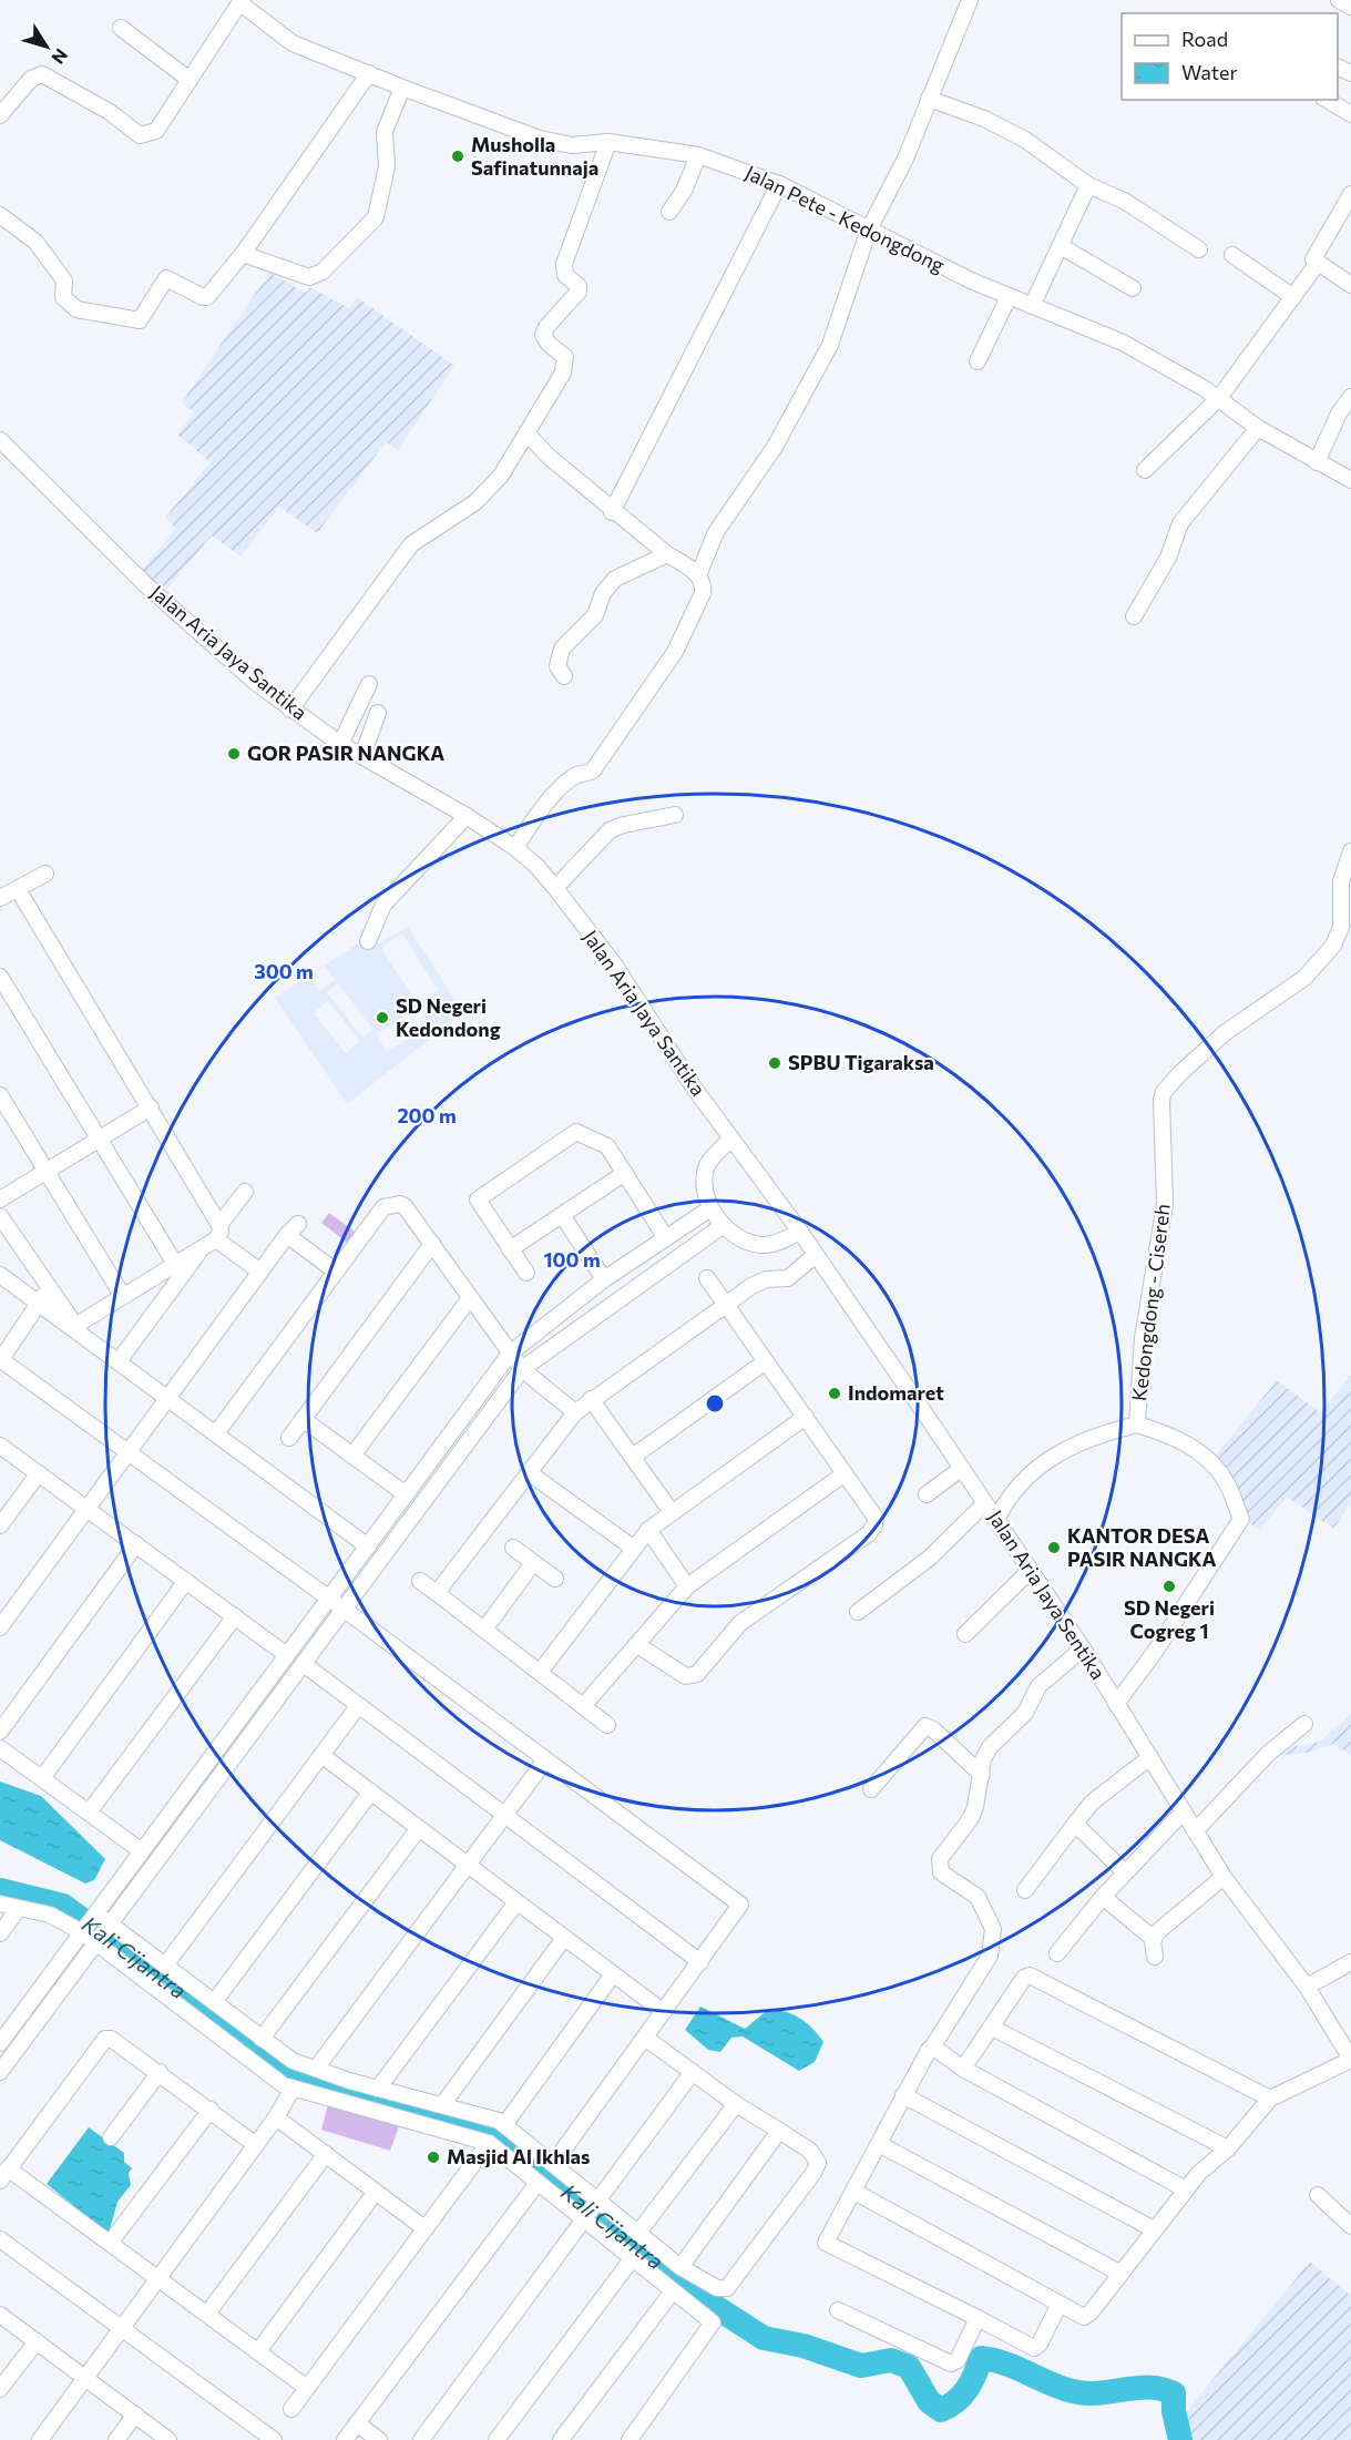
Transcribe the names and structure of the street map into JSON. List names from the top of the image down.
{
  "streets": {
    "street": [
      "Jalan Pete - Kedongdong",
      "Jalan Aria Jaya Santika",
      "Kedongdong - Cisereh",
      "Jalan Aria Jaya Sentika"
    ]
  },
  "crossings": [
    ["Jalan Aria Jaya Santika", "Jalan Aria Jaya Sentika"],
    ["Kedongdong - Cisereh", "Jalan Aria Jaya Sentika"]
  ],
  "water": ["Kali Cijantra"],
  "places": [
    "Musholla Safinatunnaja",
    "GOR PASIR NANGKA",
    "SD Negeri Kedondong",
    "SPBU Tigaraksa",
    "Indomaret",
    "KANTOR DESA PASIR NANGKA",
    "SD Negeri Cogreg 1",
    "Masjid Al Ikhlas"
  ],
  "legend": ["Road", "Water"],
  "north": "bottom right",
  "rings": ["300 m", "200 m", "100 m"]
}
